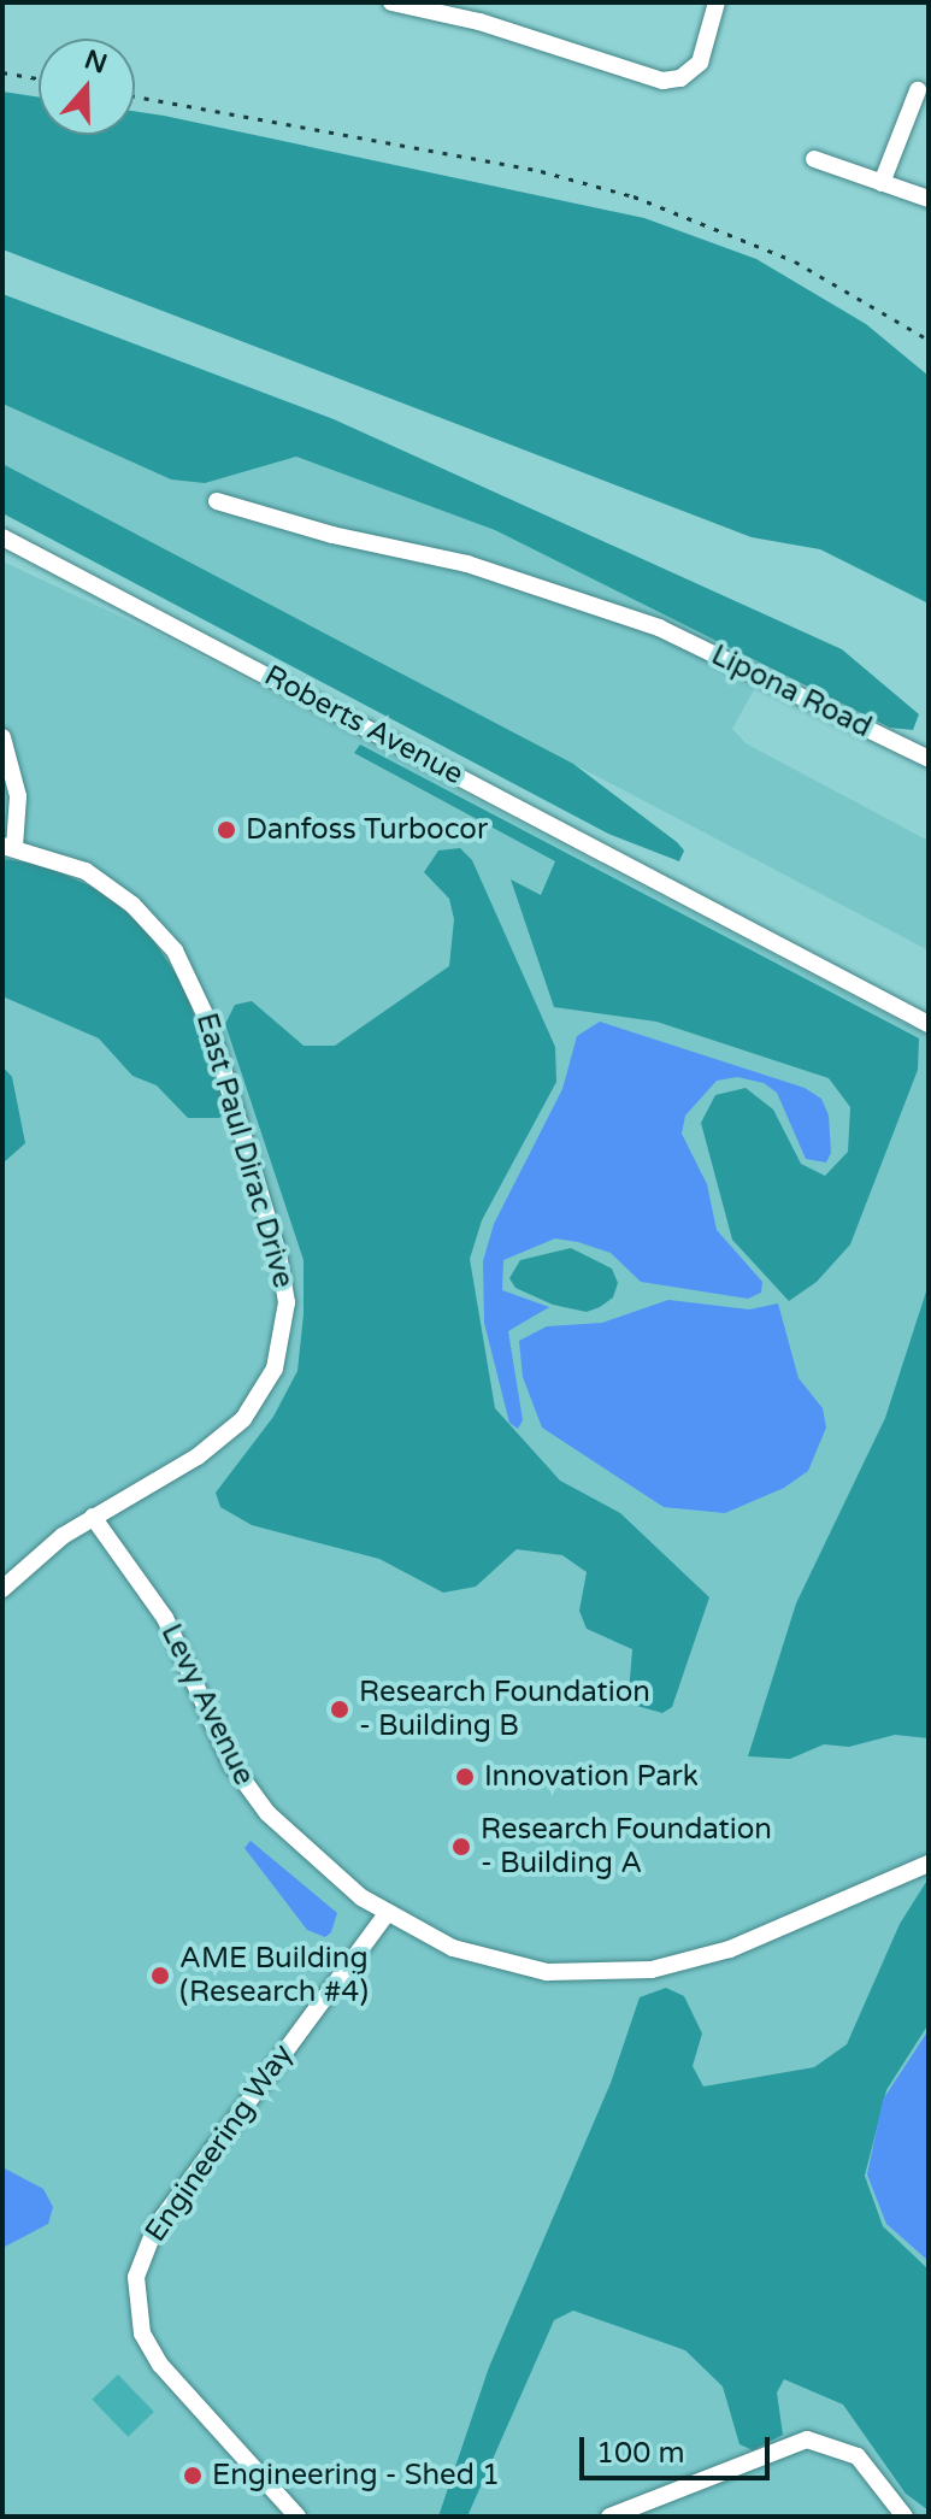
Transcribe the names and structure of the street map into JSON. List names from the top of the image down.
{
  "streets": {
    "street": [
      "Lipona Road",
      "Roberts Avenue",
      "East Paul Dirac Drive",
      "Levy Avenue",
      "Engineering Way"
    ]
  },
  "crossings": [
    ["East Paul Dirac Drive", "Levy Avenue"],
    ["Levy Avenue", "Engineering Way"]
  ],
  "places": [
    "Danfoss Turbocor",
    "Research Foundation - Building B",
    "Innovation Park",
    "Research Foundation - Building A",
    "AME Building (Research #4)",
    "Engineering - Shed 1"
  ],
  "scale_bar": "100 m",
  "north": "top"
}
